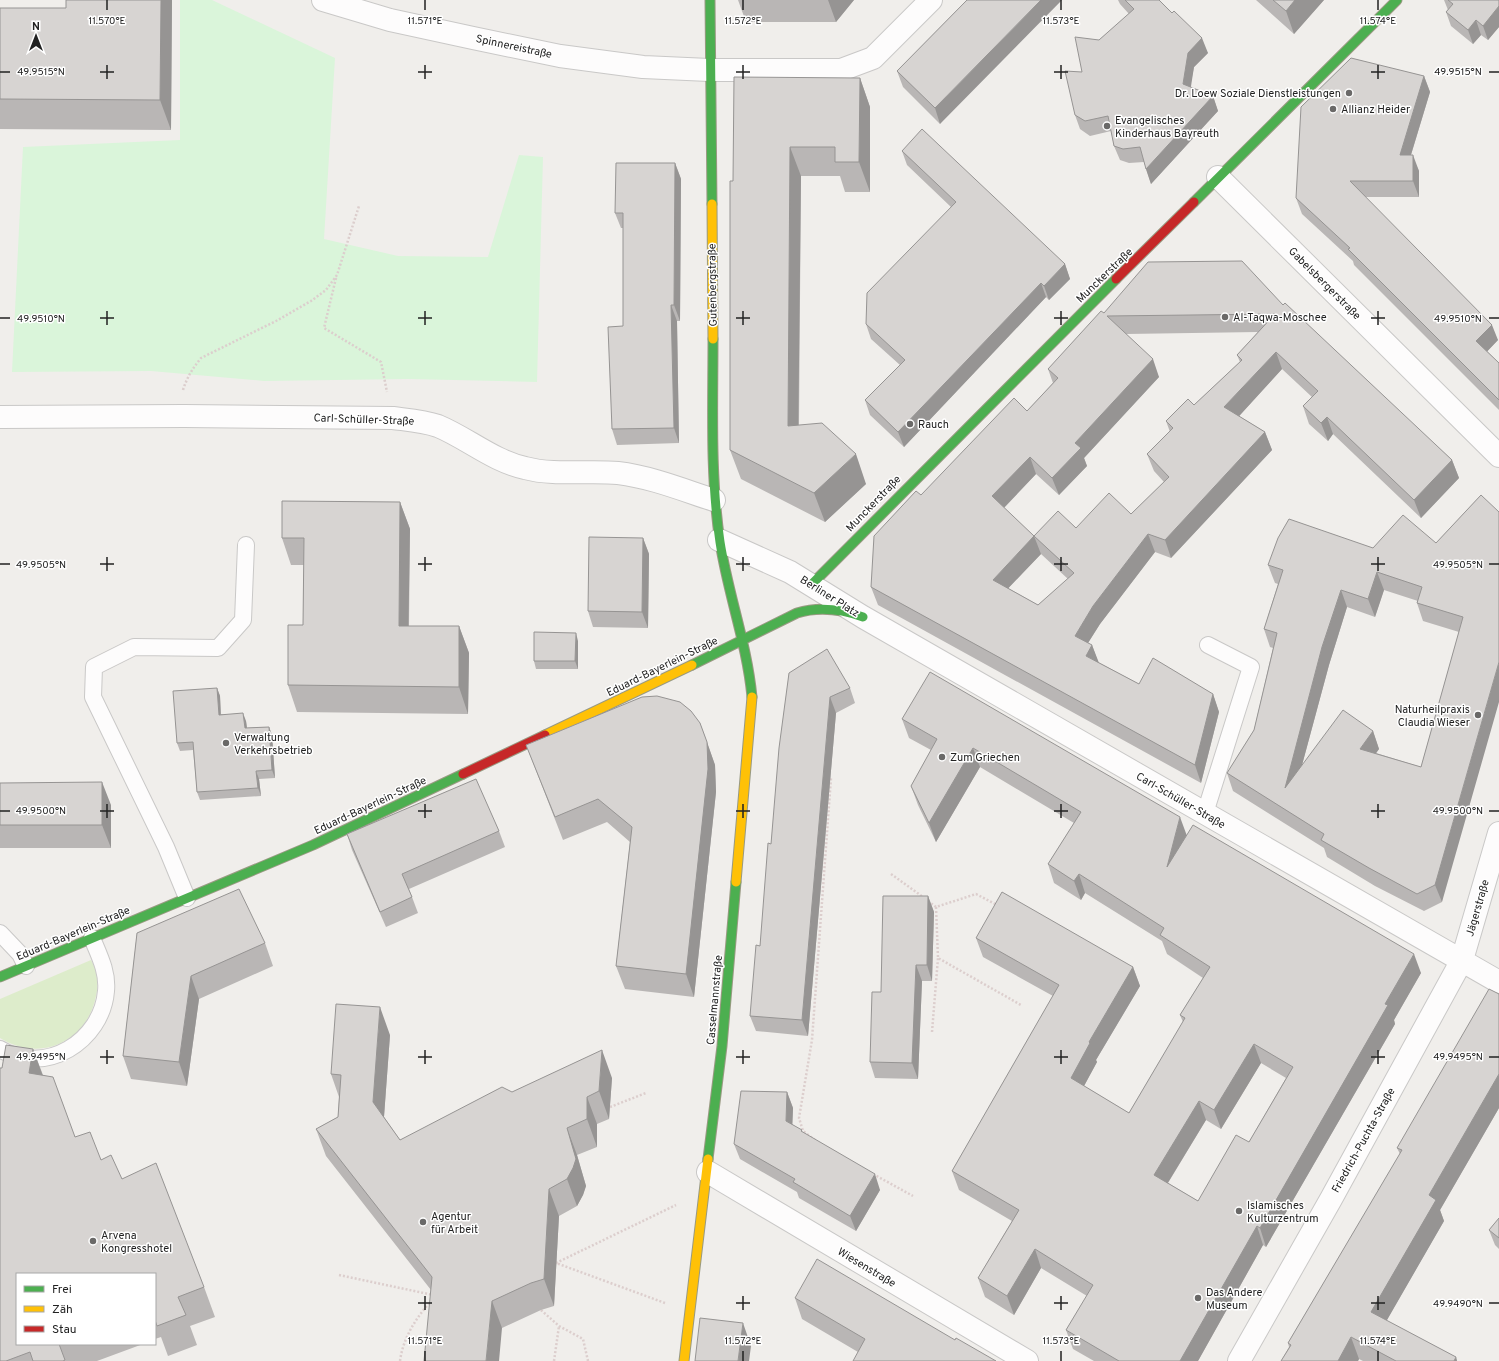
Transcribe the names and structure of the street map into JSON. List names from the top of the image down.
{
  "streets": {
    "street": [
      "Spinnereistraße",
      "Munckerstraße",
      "Gabelsbergerstraße",
      "Gutenbergstraße",
      "Carl-Schüller-Straße",
      "Berliner Platz",
      "Eduard-Bayerlein-Straße",
      "Jägerstraße",
      "Casselmannstraße",
      "Friedrich-Puchta-Straße",
      "Wiesenstraße"
    ]
  },
  "crossings": [
    ["Spinnereistraße", "Gutenbergstraße"],
    ["Munckerstraße", "Gabelsbergerstraße"],
    ["Munckerstraße", "Berliner Platz"],
    ["Gutenbergstraße", "Carl-Schüller-Straße"],
    ["Carl-Schüller-Straße", "Berliner Platz"],
    ["Carl-Schüller-Straße", "Jägerstraße"],
    ["Carl-Schüller-Straße", "Friedrich-Puchta-Straße"],
    ["Berliner Platz", "Eduard-Bayerlein-Straße"],
    ["Berliner Platz", "Casselmannstraße"],
    ["Eduard-Bayerlein-Straße", "Casselmannstraße"],
    ["Jägerstraße", "Friedrich-Puchta-Straße"],
    ["Casselmannstraße", "Wiesenstraße"]
  ],
  "places": [
    "Dr. Loew Soziale Dienstleistungen",
    "Allianz Heider",
    "Evangelisches Kinderhaus Bayreuth",
    "Al-Taqwa-Moschee",
    "Rauch",
    "Naturheilpraxis Claudia Wieser",
    "Verwaltung Verkehrsbetrieb",
    "Zum Griechen",
    "Islamisches Kulturzentrum",
    "Agentur für Arbeit",
    "Arvena Kongresshotel",
    "Das Andere Museum"
  ],
  "legend": ["Frei", "Zäh", "Stau"],
  "north": "top",
  "coordinates": [
    "11.570°E",
    "11.571°E",
    "11.572°E",
    "11.573°E",
    "11.574°E",
    "49.9515°N",
    "49.9510°N",
    "49.9505°N",
    "49.9500°N",
    "49.9495°N",
    "49.9490°N"
  ]
}
